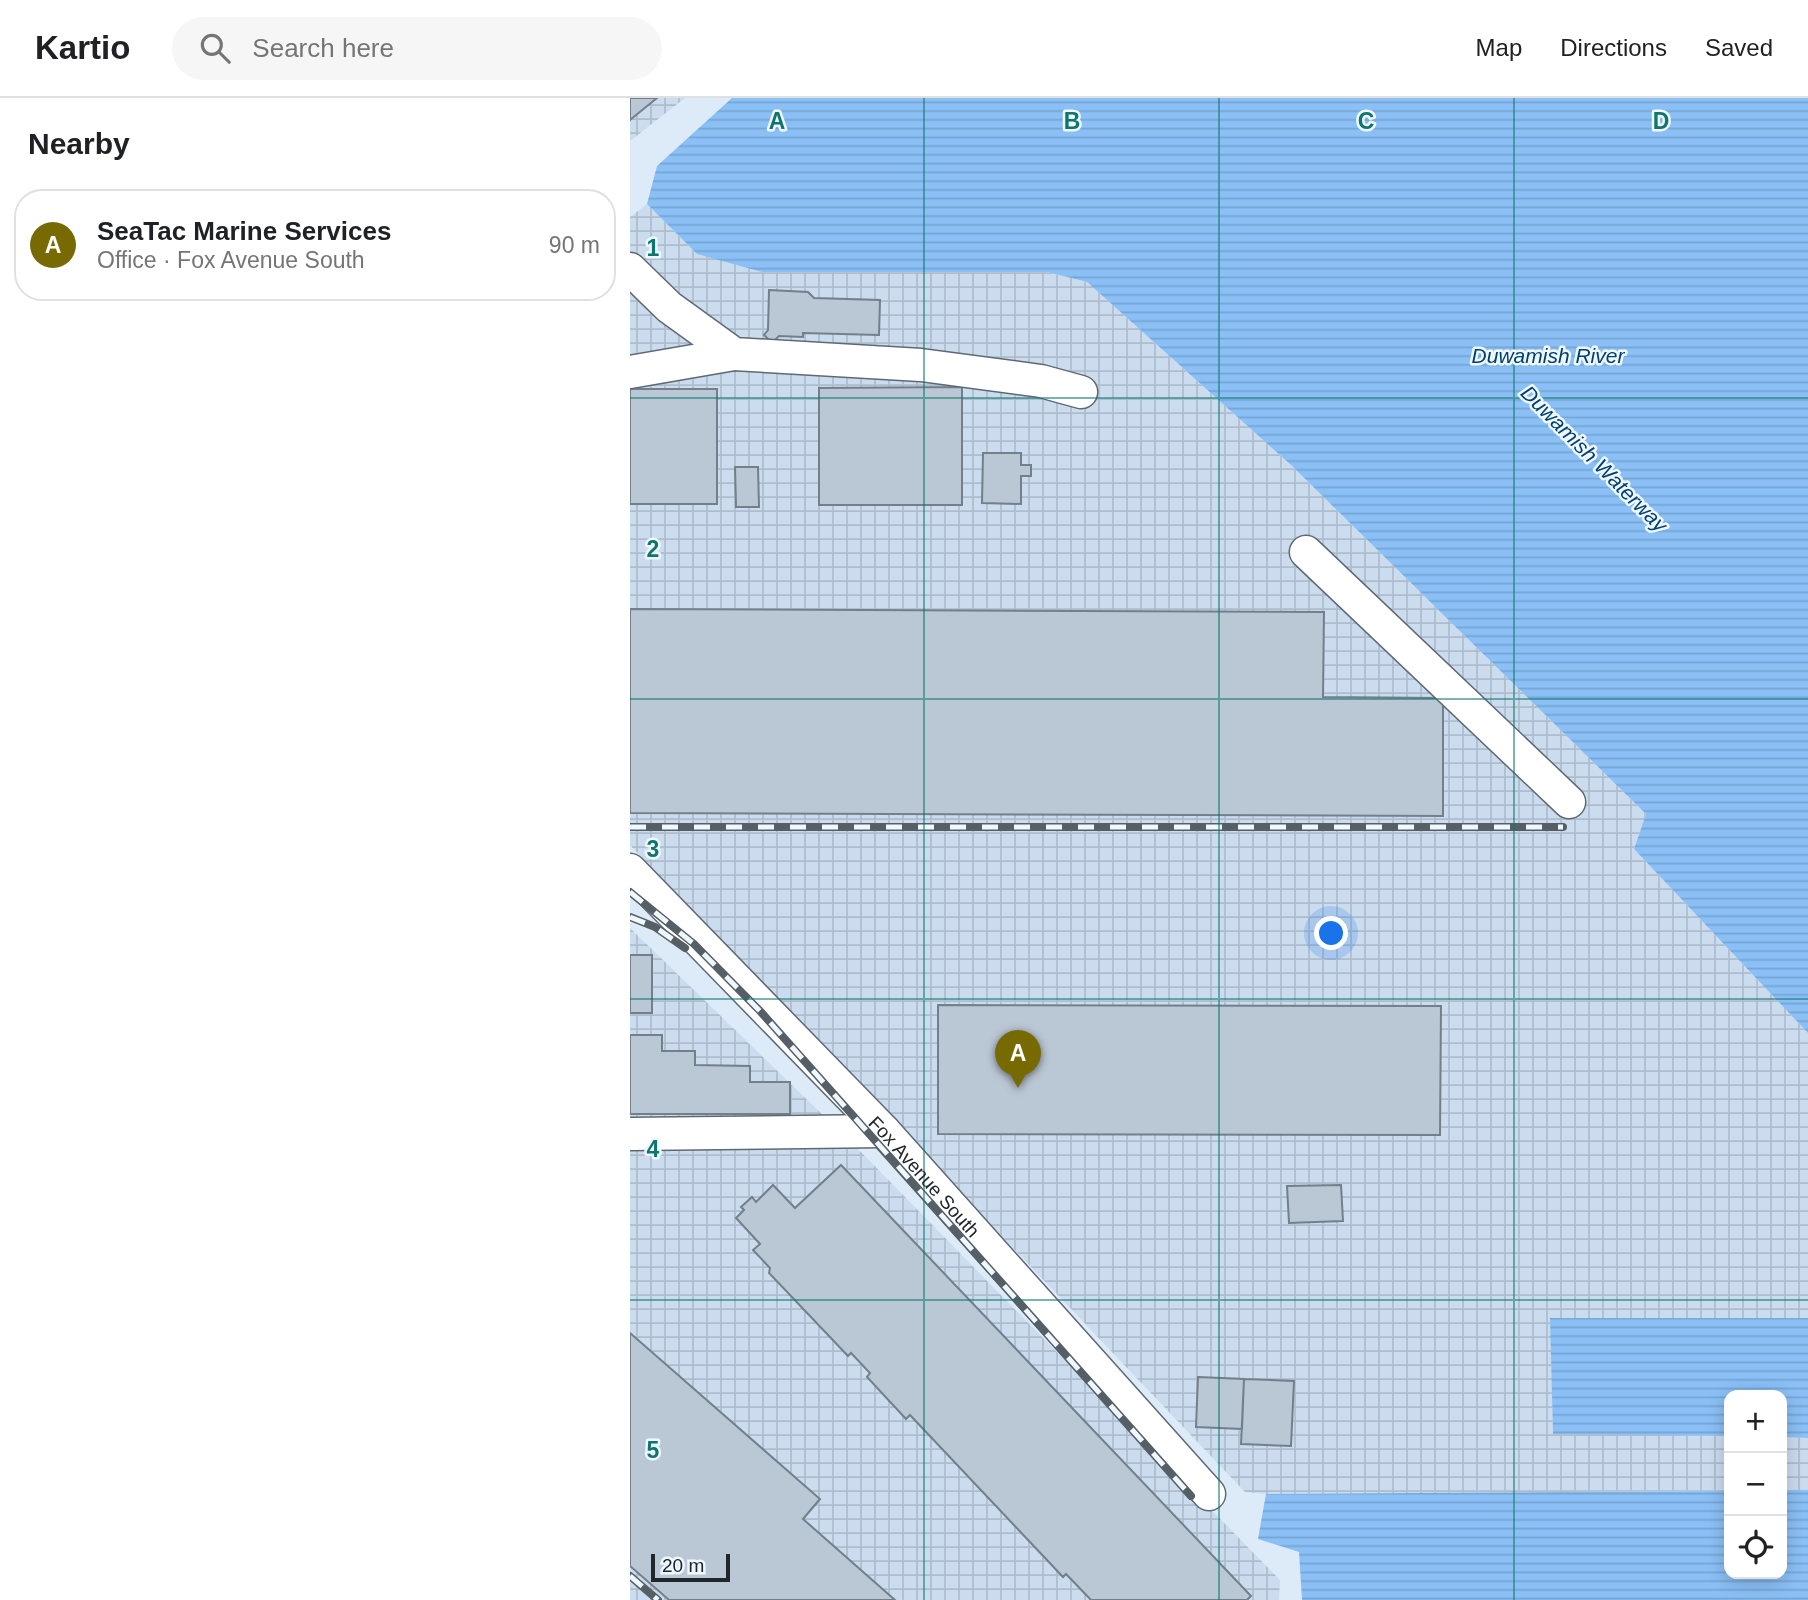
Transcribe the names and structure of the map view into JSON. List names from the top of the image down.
{
  "streets": {
    "street": ["Fox Avenue South"]
  },
  "water": ["Duwamish River", "Duwamish Waterway"],
  "scale_bar": "20 m",
  "page": {
    "header": "Kartio",
    "search": "Search here",
    "nav": ["Map", "Directions", "Saved"],
    "heading": "Nearby",
    "list": [
      {
        "mark": "A",
        "name": "SeaTac Marine Services",
        "note": "Office · Fox Avenue South",
        "value": "90 m"
      }
    ],
    "pins": "A",
    "map_buttons": ["+", "−"],
    "scale": "20 m"
  },
  "grid": {
    "columns": [
      "A",
      "B",
      "C",
      "D"
    ],
    "rows": [
      "1",
      "2",
      "3",
      "4",
      "5"
    ]
  }
}
